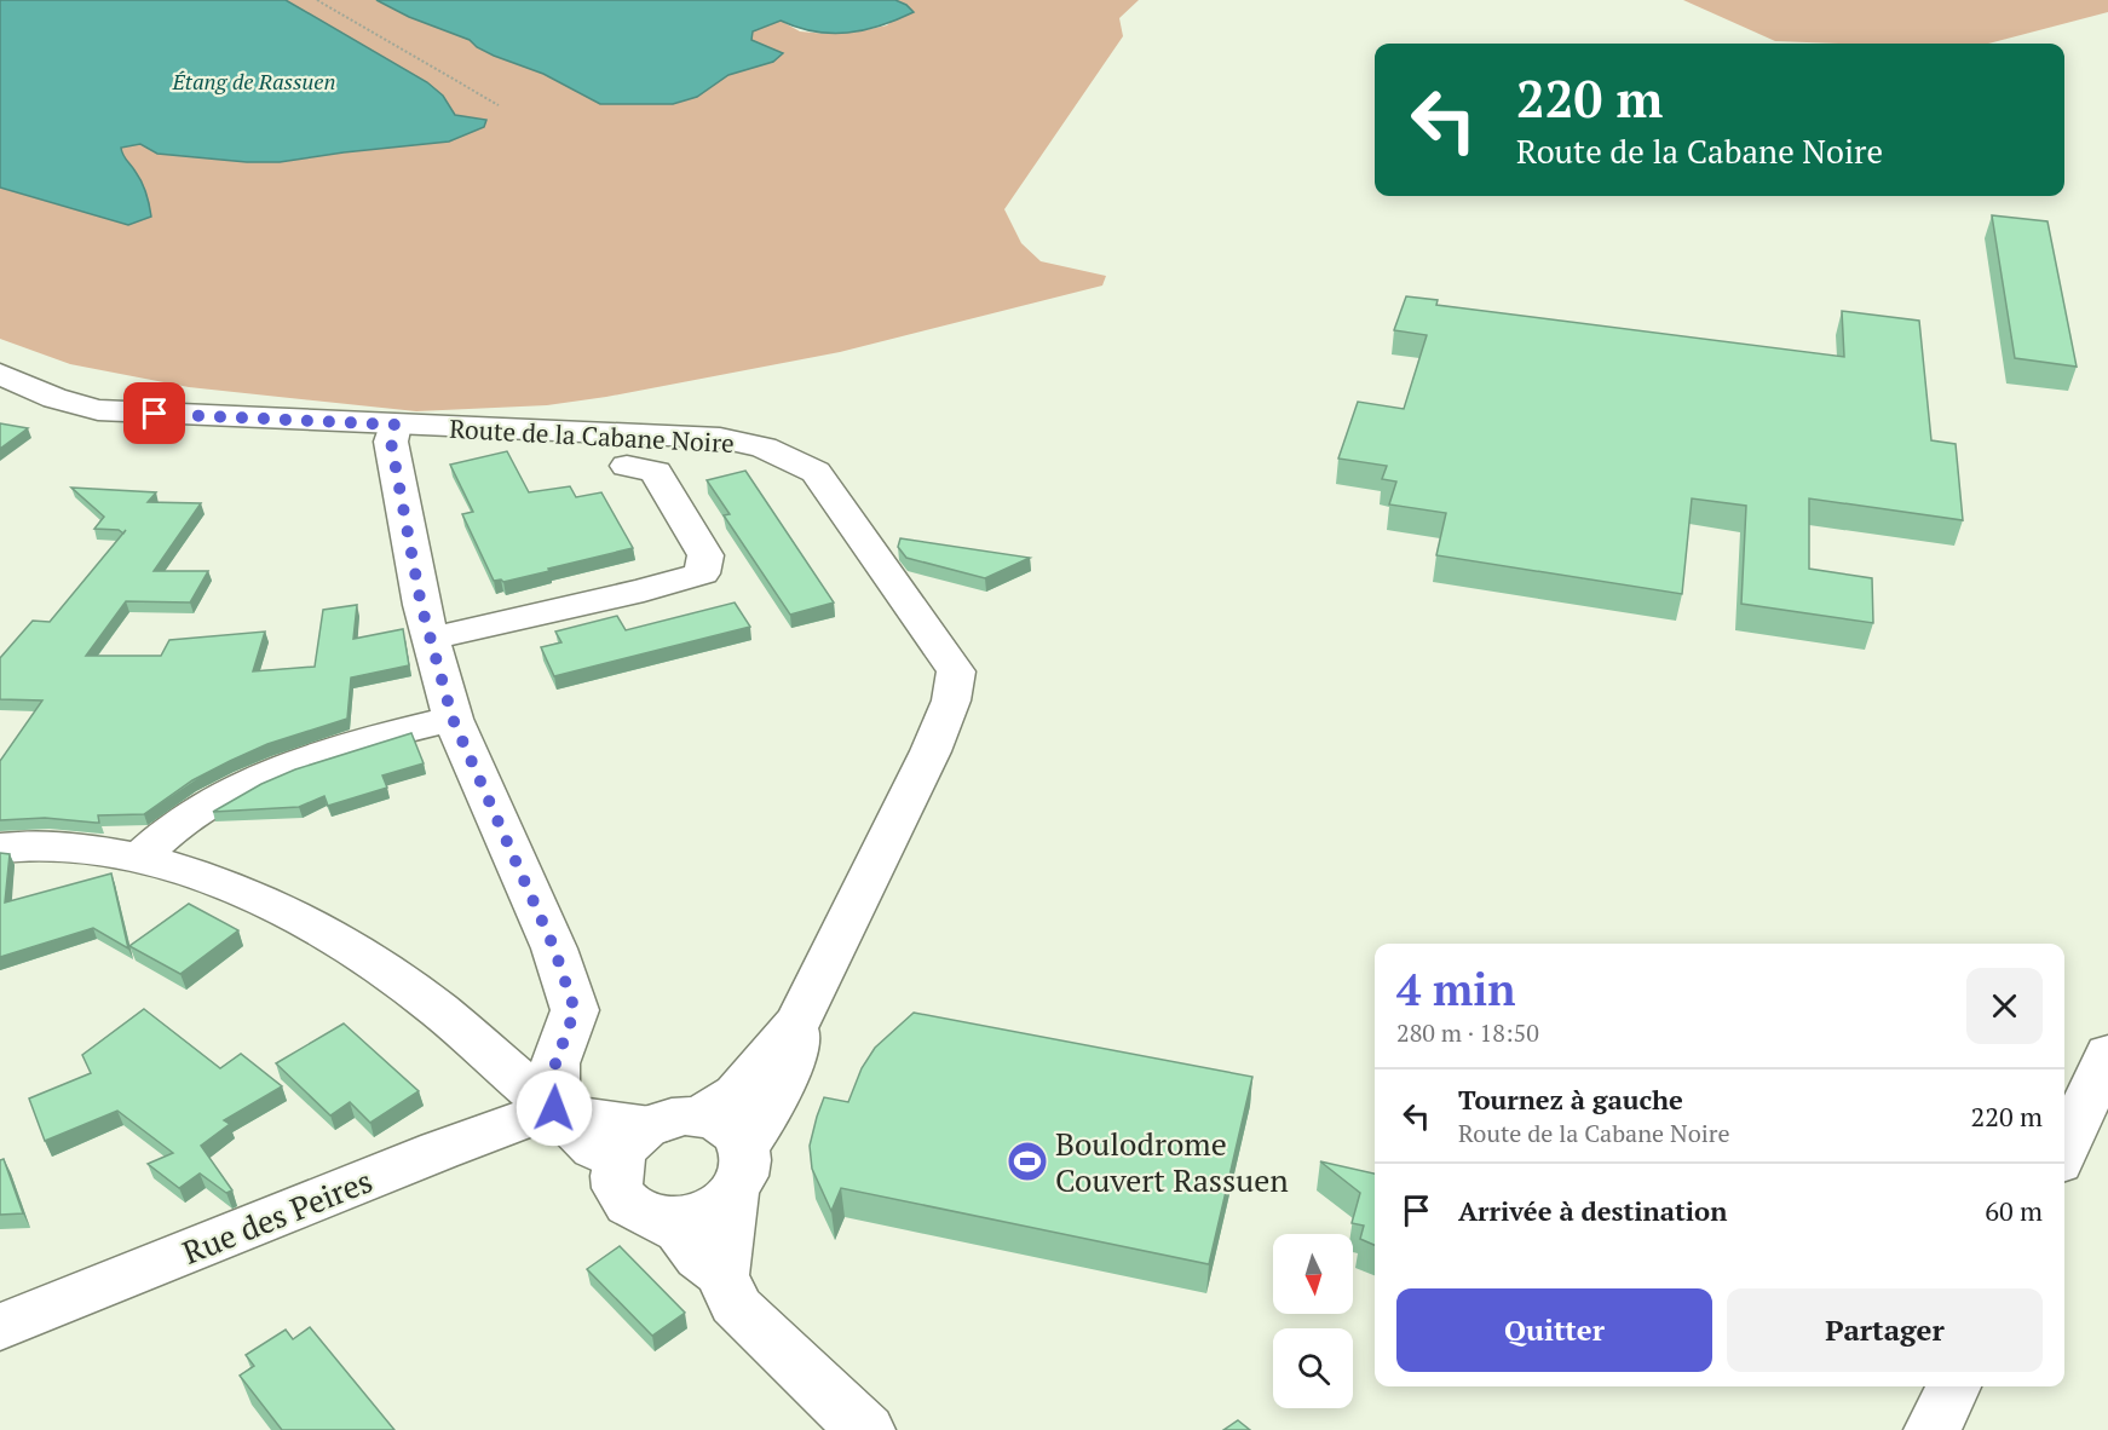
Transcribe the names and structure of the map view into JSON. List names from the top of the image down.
{
  "streets": {
    "street": ["Route de la Cabane Noire", "Rue des Peires"]
  },
  "water": ["Étang de Rassuen"],
  "places": {
    "sports": ["Boulodrome Couvert Rassuen"]
  },
  "north": "bottom",
  "page": {
    "turn": ["220 m", "Route de la Cabane Noire"],
    "heading": ["4 min", "280 m · 18:50"],
    "list": [
      {
        "name": "Tournez à gauche",
        "note": "Route de la Cabane Noire",
        "value": "220 m"
      },
      {
        "name": "Arrivée à destination",
        "value": "60 m"
      }
    ],
    "buttons": ["Quitter", "Partager"]
  }
}
